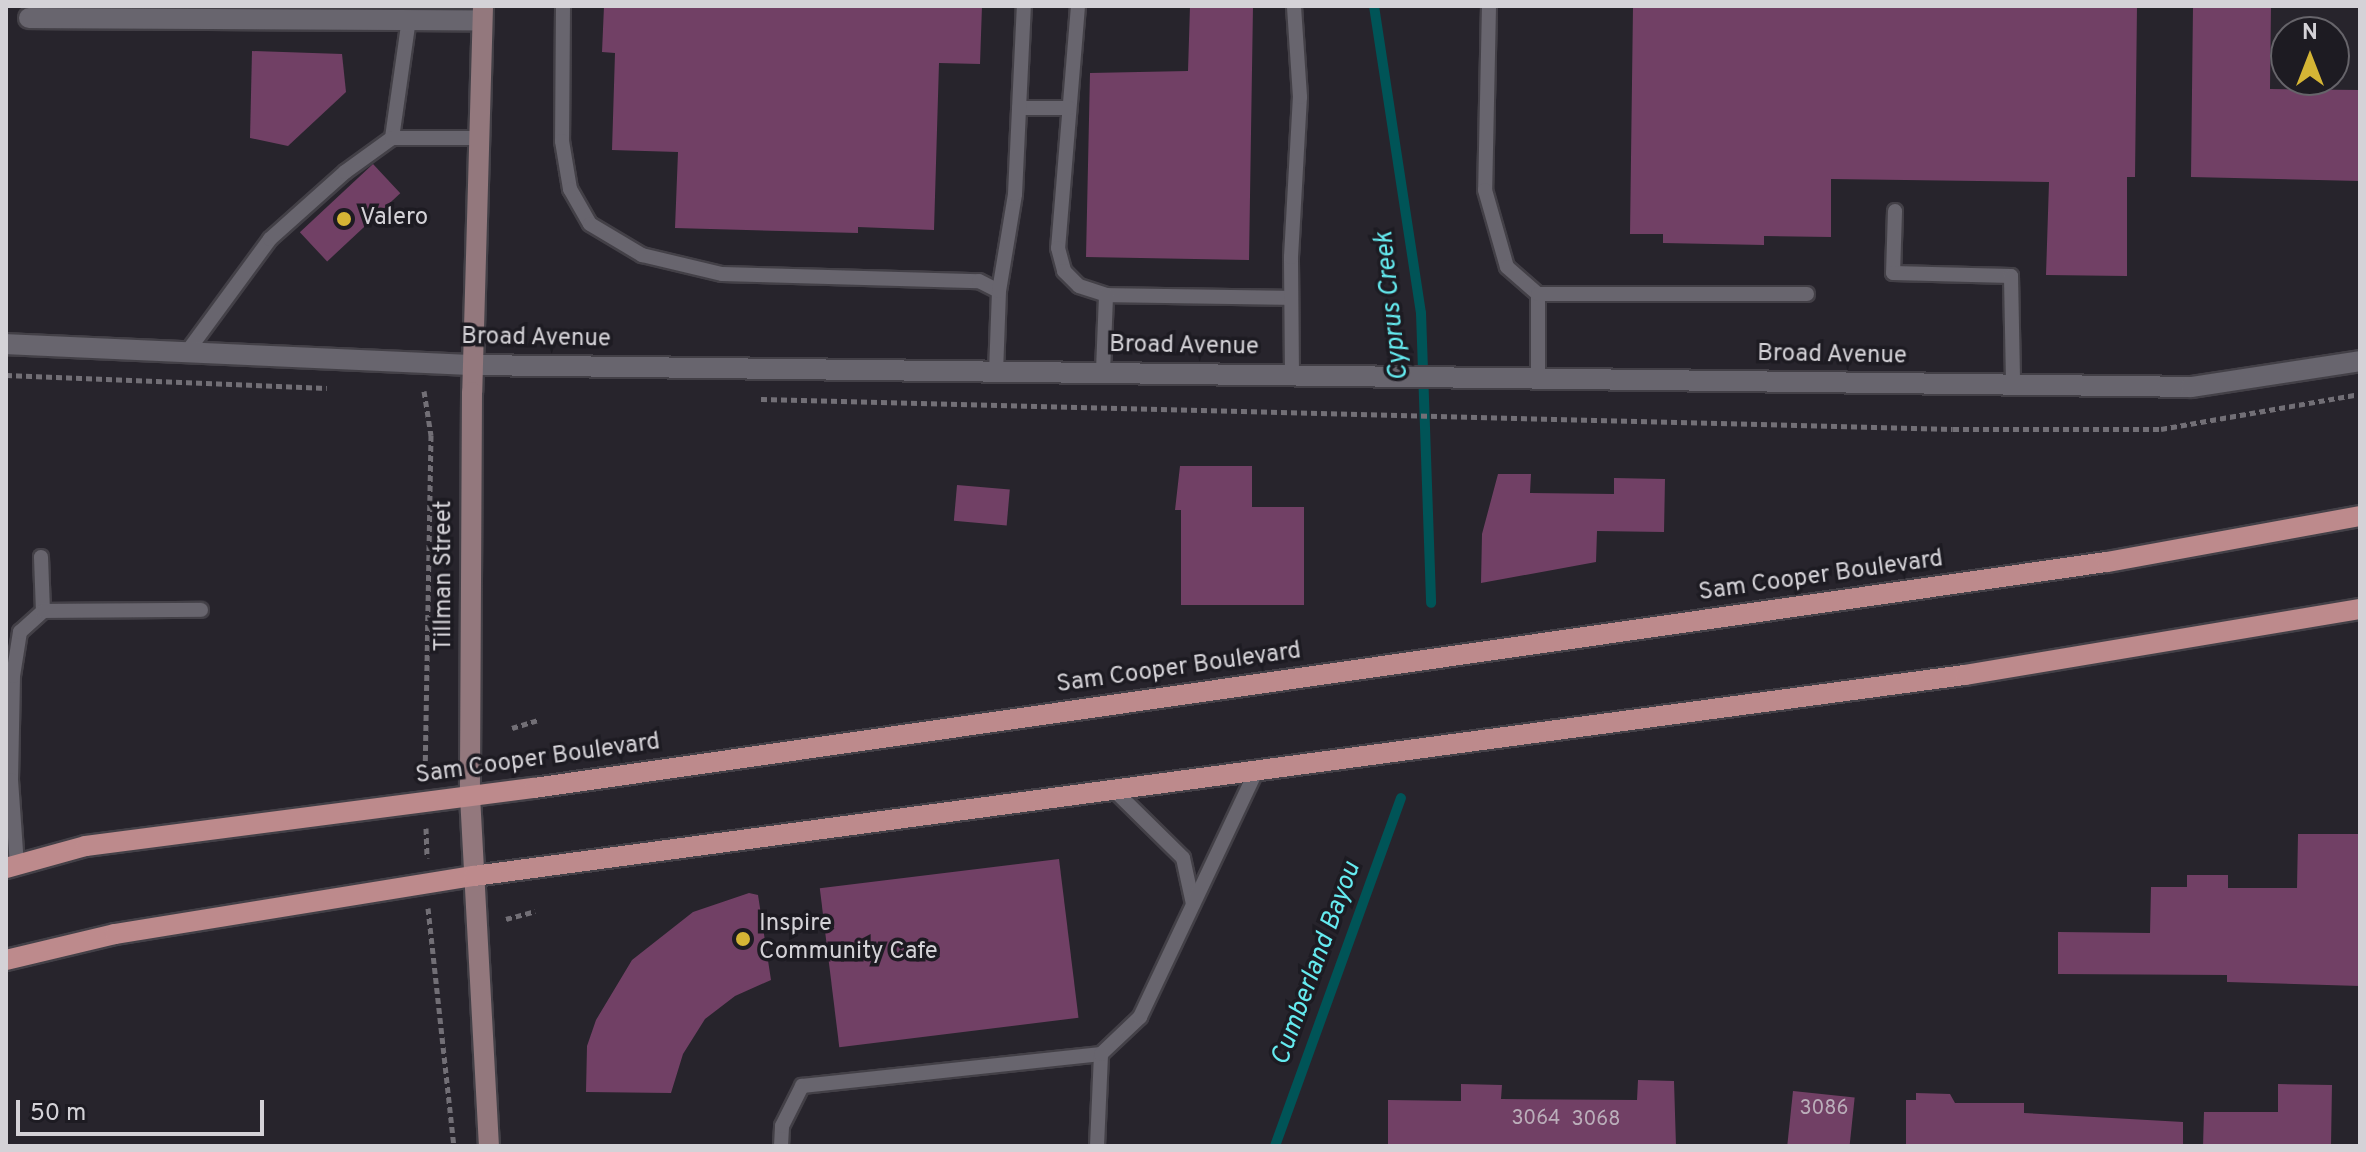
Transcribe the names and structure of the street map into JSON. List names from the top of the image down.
{
  "streets": {
    "main road": ["Tillman Street", "Sam Cooper Boulevard"],
    "street": ["Broad Avenue"]
  },
  "crossings": [
    ["Broad Avenue", "Tillman Street"],
    ["Tillman Street", "Sam Cooper Boulevard"]
  ],
  "water": ["Cyprus Creek", "Cumberland Bayou"],
  "places": ["Valero", "Inspire Community Cafe"],
  "house_numbers": ["3086", "3064", "3068"],
  "scale_bar": "50 m",
  "north": "top"
}
